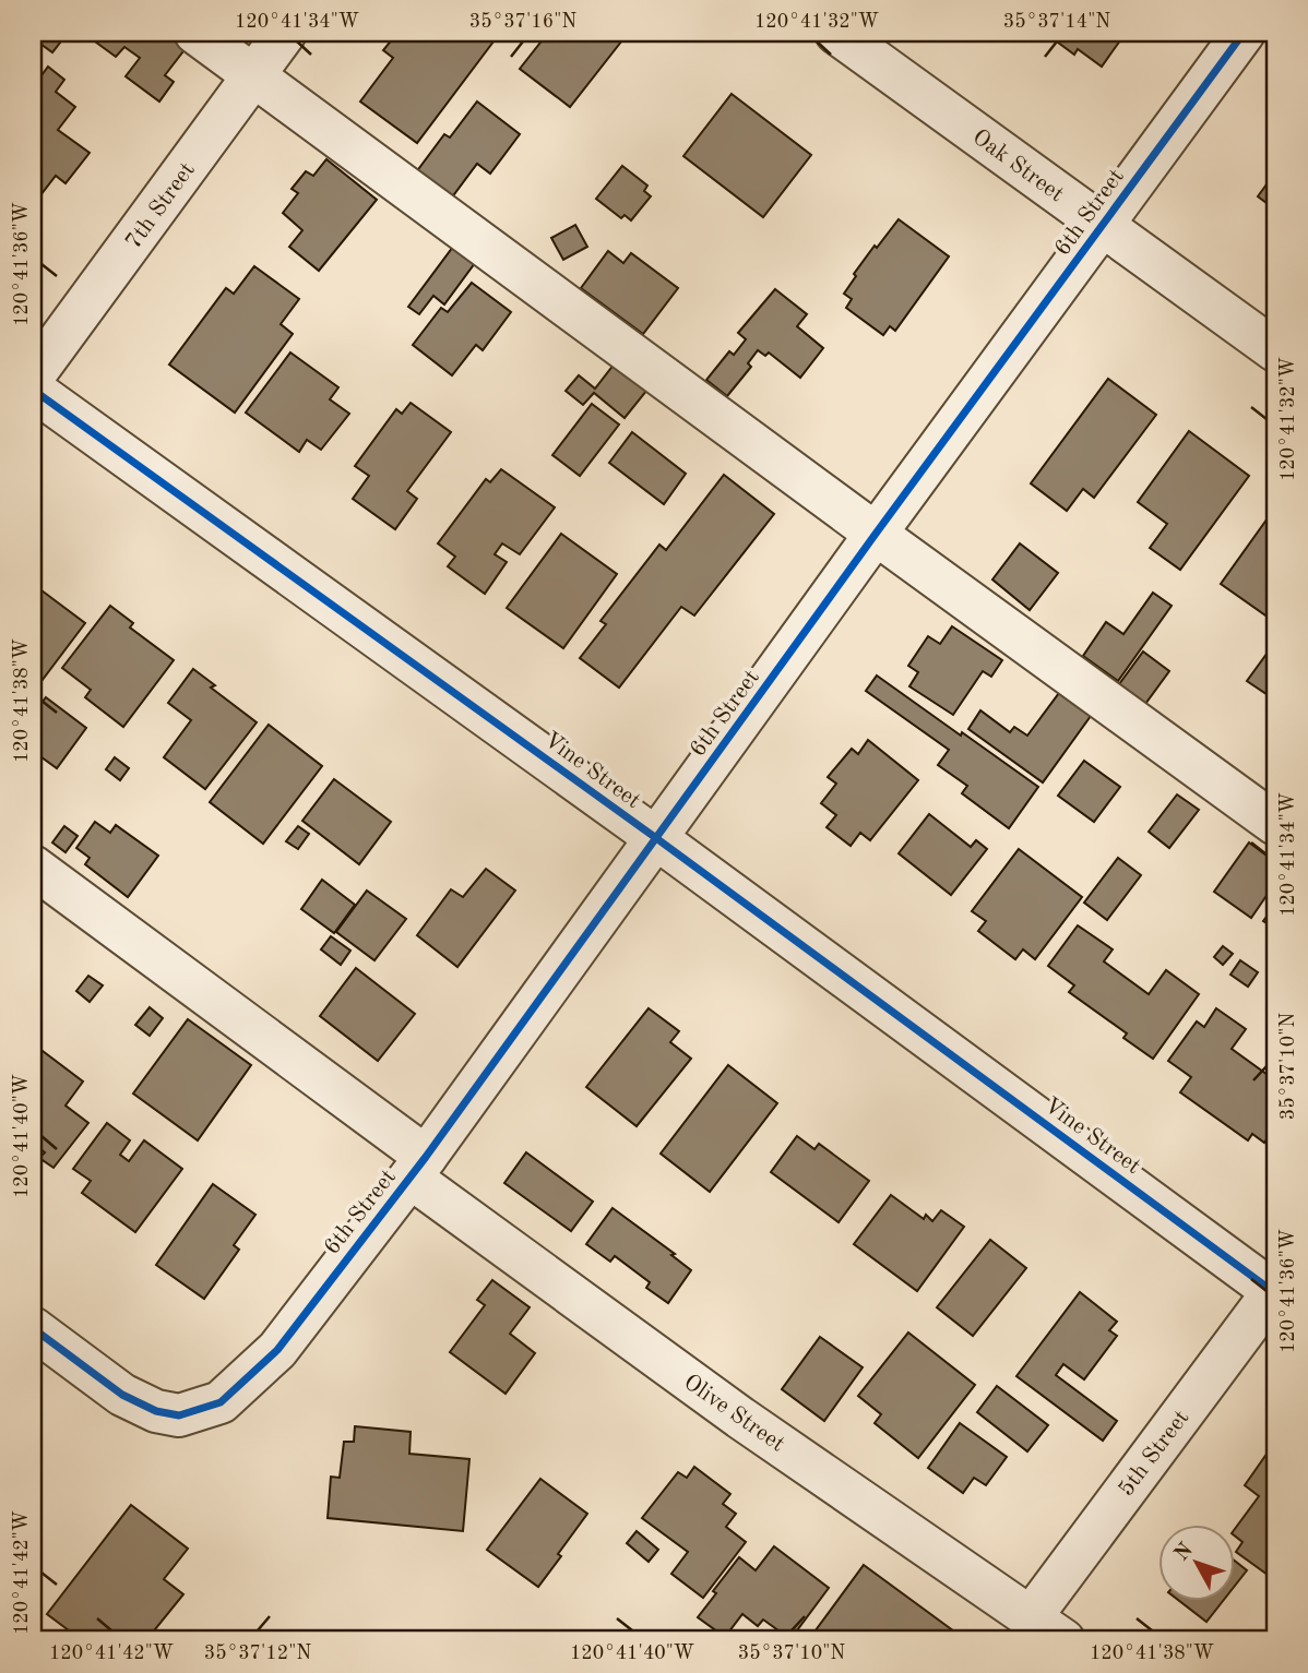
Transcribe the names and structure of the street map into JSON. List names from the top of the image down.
{
  "streets": {
    "street": [
      "Oak Street",
      "7th Street",
      "6th Street",
      "Vine Street",
      "Olive Street",
      "5th Street"
    ]
  },
  "crossings": [
    ["Oak Street", "6th Street"],
    ["6th Street", "Vine Street"],
    ["6th Street", "Olive Street"],
    ["Vine Street", "5th Street"],
    ["Olive Street", "5th Street"]
  ],
  "north": "top left",
  "coordinates": [
    "120°41'34\"W",
    "35°37'16\"N",
    "120°41'32\"W",
    "35°37'14\"N",
    "120°41'36\"W",
    "120°41'38\"W",
    "35°37'10\"N",
    "120°41'40\"W",
    "120°41'42\"W",
    "35°37'12\"N"
  ]
}
